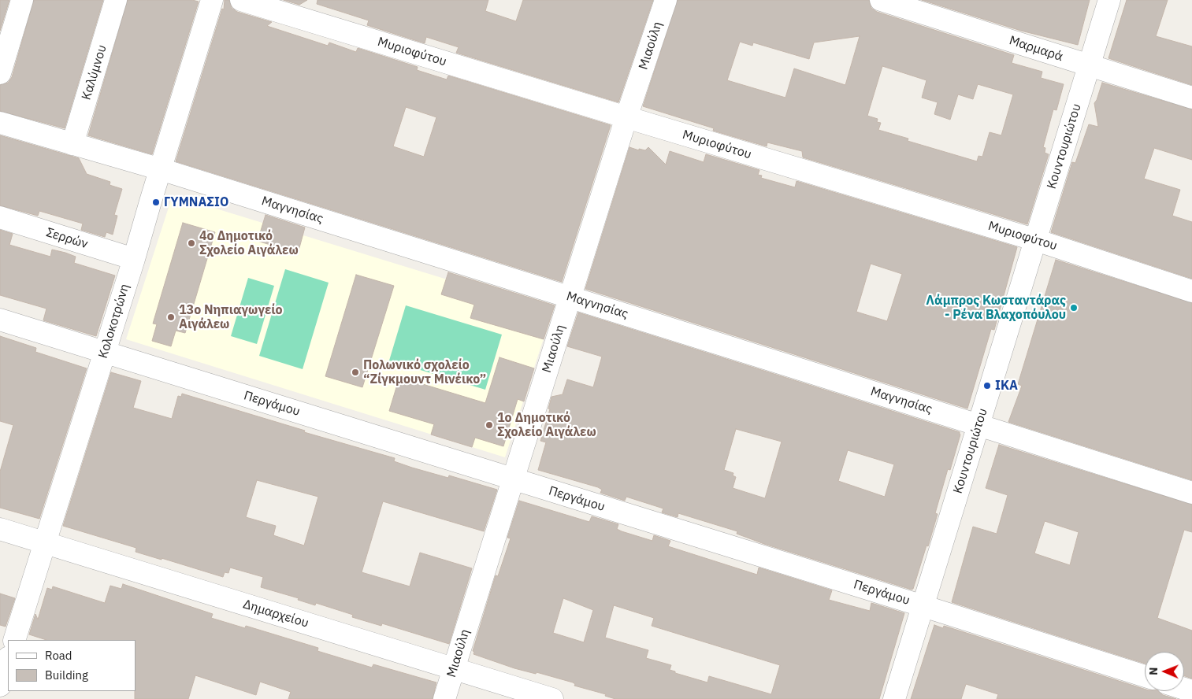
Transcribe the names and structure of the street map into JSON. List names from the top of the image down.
{
  "streets": {
    "street": [
      "Μιαούλη",
      "Μαρμαρά",
      "Μυριοφύτου",
      "Καλύμνου",
      "Κουντουριώτου",
      "Μαγνησίας",
      "Σερρών",
      "Κολοκοτρώνη",
      "Περγάμου",
      "Δημαρχείου"
    ]
  },
  "crossings": [
    ["Μιαούλη", "Μυριοφύτου"],
    ["Μιαούλη", "Μαγνησίας"],
    ["Μιαούλη", "Περγάμου"],
    ["Μιαούλη", "Δημαρχείου"],
    ["Μαρμαρά", "Κουντουριώτου"],
    ["Μυριοφύτου", "Κουντουριώτου"],
    ["Καλύμνου", "Μαγνησίας"],
    ["Κουντουριώτου", "Μαγνησίας"],
    ["Κουντουριώτου", "Περγάμου"],
    ["Μαγνησίας", "Κολοκοτρώνη"],
    ["Σερρών", "Κολοκοτρώνη"],
    ["Κολοκοτρώνη", "Περγάμου"],
    ["Κολοκοτρώνη", "Δημαρχείου"]
  ],
  "places": [
    "ΓΥΜΝΑΣΙΟ",
    "4ο Δημοτικό Σχολείο Αιγάλεω",
    "Λάμπρος Κωσταντάρας - Ρένα Βλαχοπόυλου",
    "13ο Νηπιαγωγείο Αιγάλεω",
    "Πολωνικό σχολείο “Ζίγκμουντ Μινέικο”",
    "ΙΚΑ",
    "1ο Δημοτικό Σχολείο Αιγάλεω"
  ],
  "legend": ["Road", "Building"],
  "north": "left"
}
